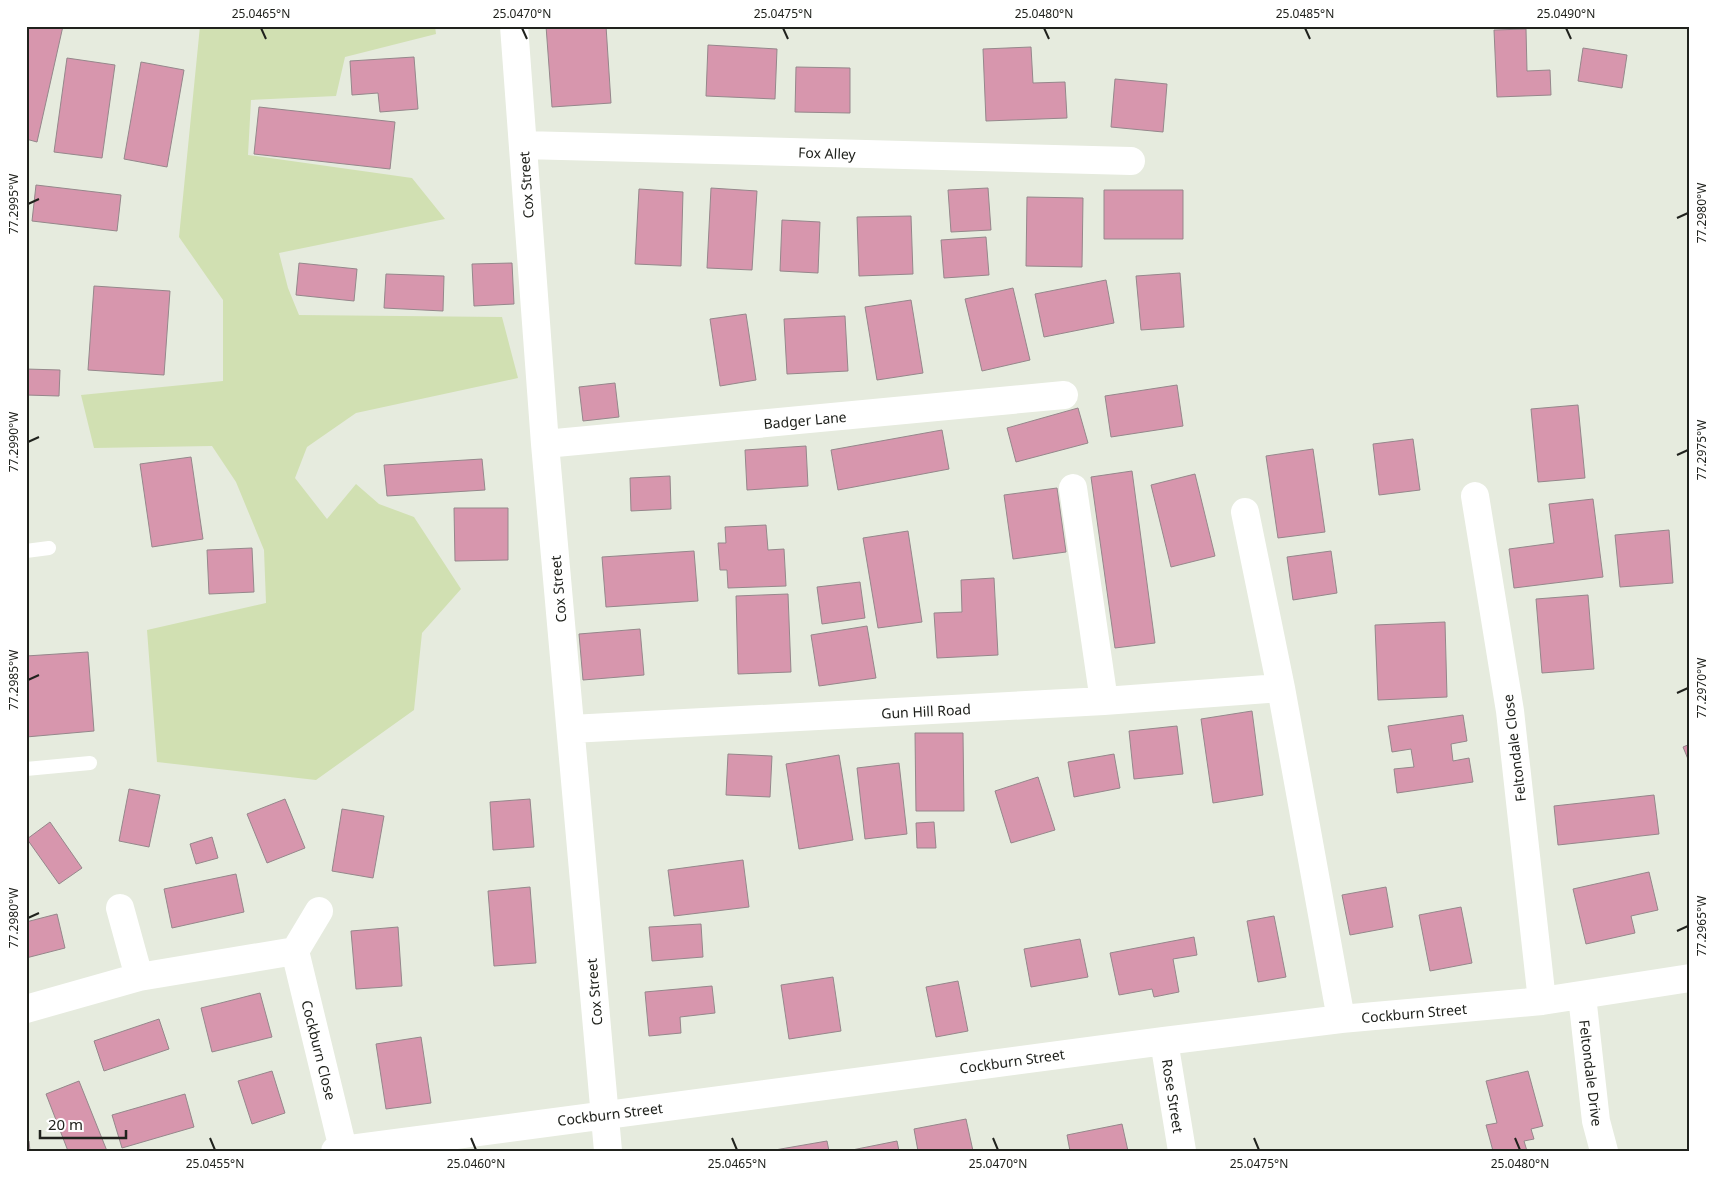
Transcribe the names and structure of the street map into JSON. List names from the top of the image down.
{
  "streets": {
    "street": [
      "Fox Alley",
      "Cox Street",
      "Badger Lane",
      "Gun Hill Road",
      "Feltondale Close",
      "Cockburn Street",
      "Cockburn Close",
      "Feltondale Drive",
      "Rose Street"
    ]
  },
  "crossings": [
    ["Fox Alley", "Cox Street"],
    ["Cox Street", "Badger Lane"],
    ["Cox Street", "Gun Hill Road"],
    ["Cox Street", "Cockburn Street"],
    ["Feltondale Close", "Cockburn Street"],
    ["Cockburn Street", "Cockburn Close"],
    ["Cockburn Street", "Feltondale Drive"],
    ["Cockburn Street", "Rose Street"]
  ],
  "scale_bar": "20 m",
  "coordinates": [
    "25.0465°N",
    "25.0470°N",
    "25.0475°N",
    "25.0480°N",
    "25.0485°N",
    "25.0490°N",
    "77.2995°W",
    "77.2980°W",
    "77.2990°W",
    "77.2975°W",
    "77.2985°W",
    "77.2970°W",
    "77.2965°W",
    "25.0455°N",
    "25.0460°N"
  ]
}
